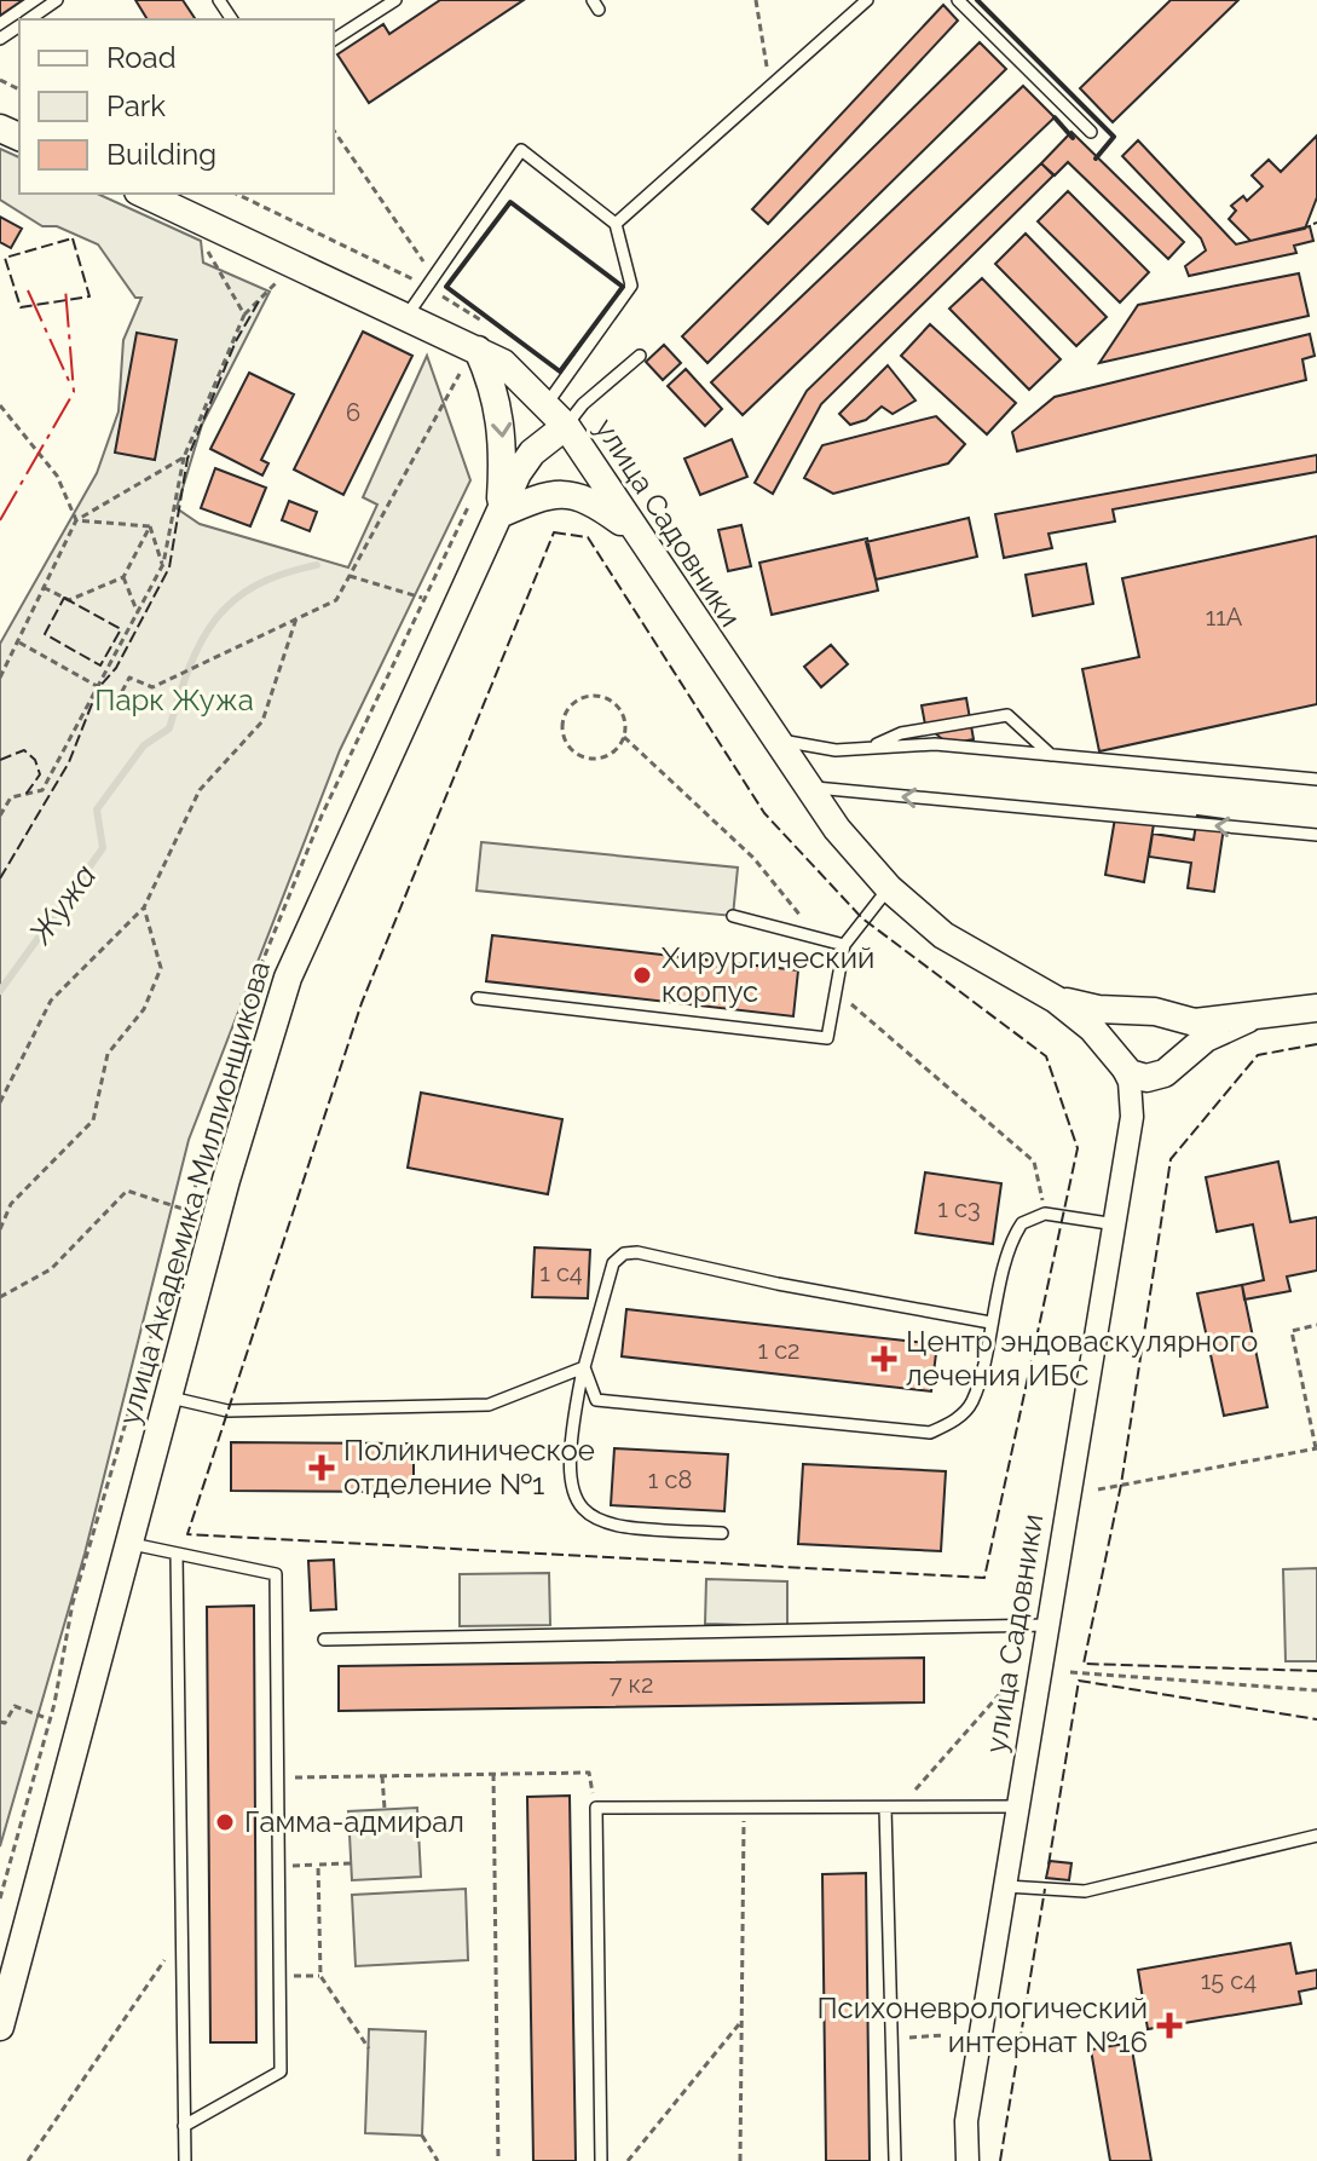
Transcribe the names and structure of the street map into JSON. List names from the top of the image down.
{
  "streets": {
    "street": ["улица Садовники", "улица Академика Миллионщикова"]
  },
  "crossings": [
    ["улица Садовники", "улица Академика Миллионщикова"]
  ],
  "water": ["Жужа"],
  "parks": ["Парк Жужа"],
  "places": {
    "other": ["Хирургический корпус", "Гамма-адмирал"],
    "health": ["Центр эндоваскулярного лечения ИБС", "Поликлиническое отделение №1", "Психоневрологический интернат №16"]
  },
  "house_numbers": [
    "6",
    "11А",
    "1 с3",
    "1 с4",
    "1 с2",
    "1 с8",
    "7 к2",
    "15 с4"
  ],
  "legend": ["Road", "Park", "Building"]
}
